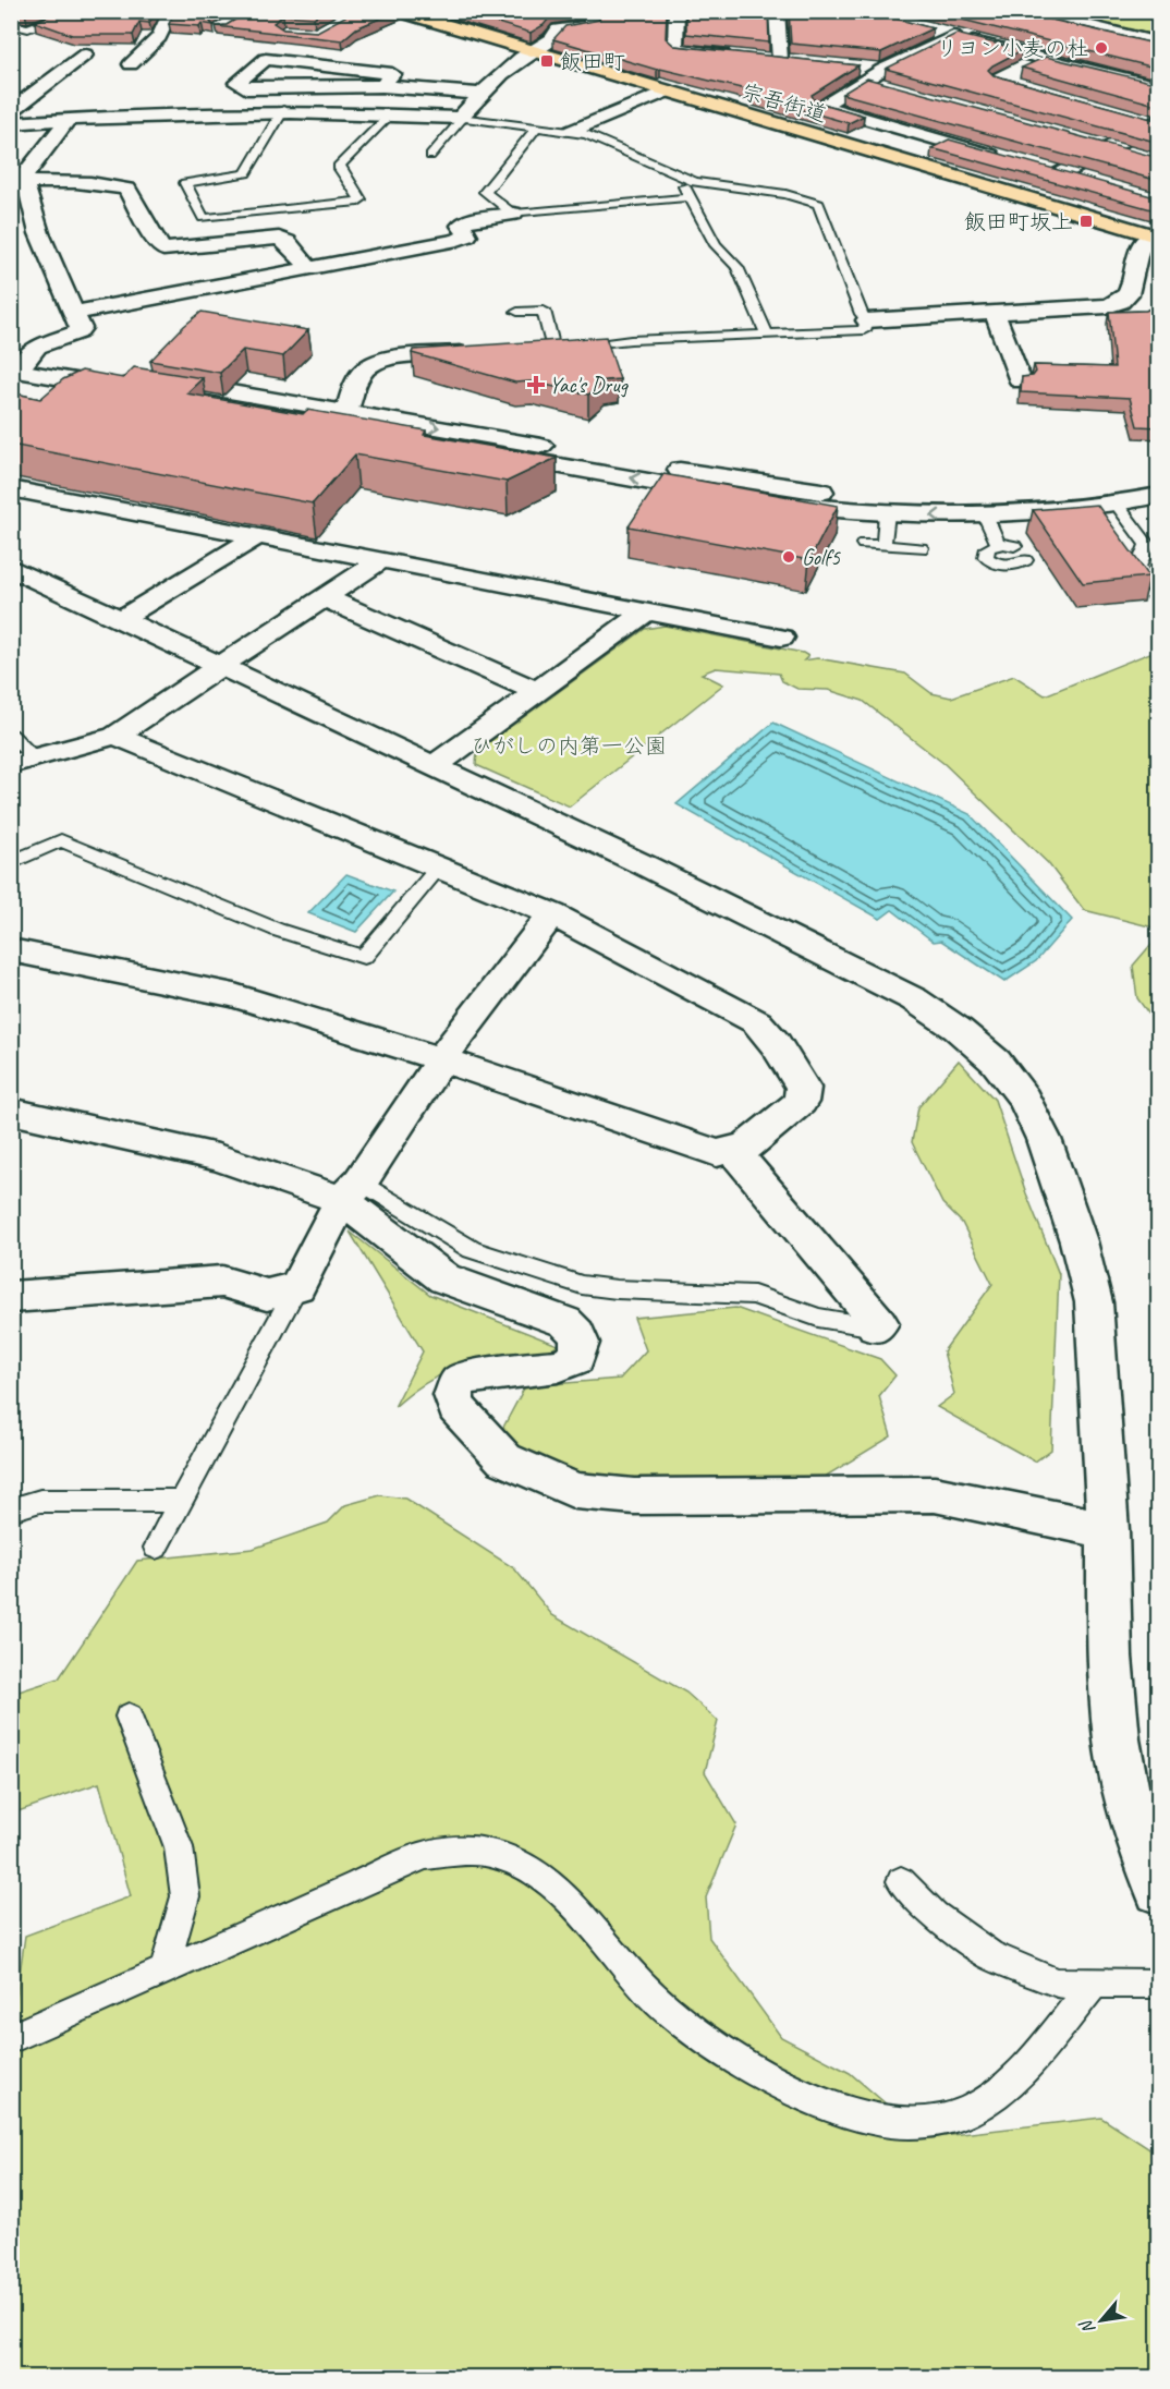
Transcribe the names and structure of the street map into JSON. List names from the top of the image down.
{
  "streets": {
    "highway": ["宗吾街道"]
  },
  "parks": ["ひがしの内第一公園"],
  "places": {
    "other": ["リヨン小麦の杜", "Golf5"],
    "transit": ["飯田町", "飯田町坂上"],
    "health": ["Yac's Drug"]
  },
  "north": "bottom left"
}
